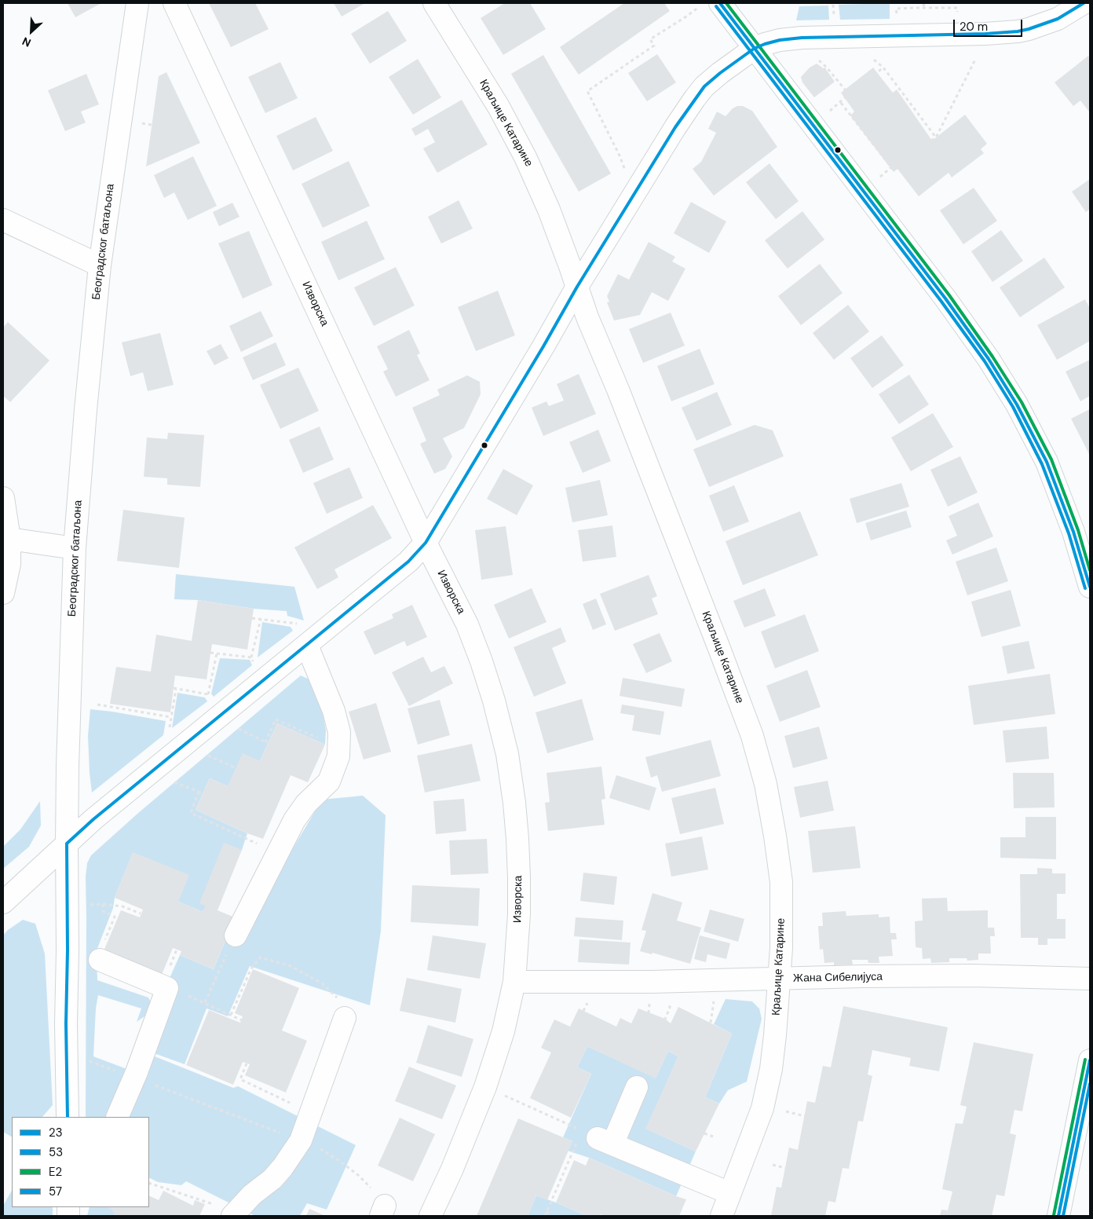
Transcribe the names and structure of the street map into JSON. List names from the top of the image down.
{
  "streets": {
    "street": [
      "Краљице Катарине",
      "Београдског батаљона",
      "Изворска",
      "Жана Сибелијуса"
    ]
  },
  "crossings": [
    ["Краљице Катарине", "Жана Сибелијуса"],
    ["Изворска", "Жана Сибелијуса"]
  ],
  "lines": [
    "transit line 23",
    "transit line E2",
    "transit line 57",
    "transit line 53"
  ],
  "legend": [
    "23",
    "53",
    "E2",
    "57"
  ],
  "scale_bar": "20 m",
  "north": "bottom left"
}
